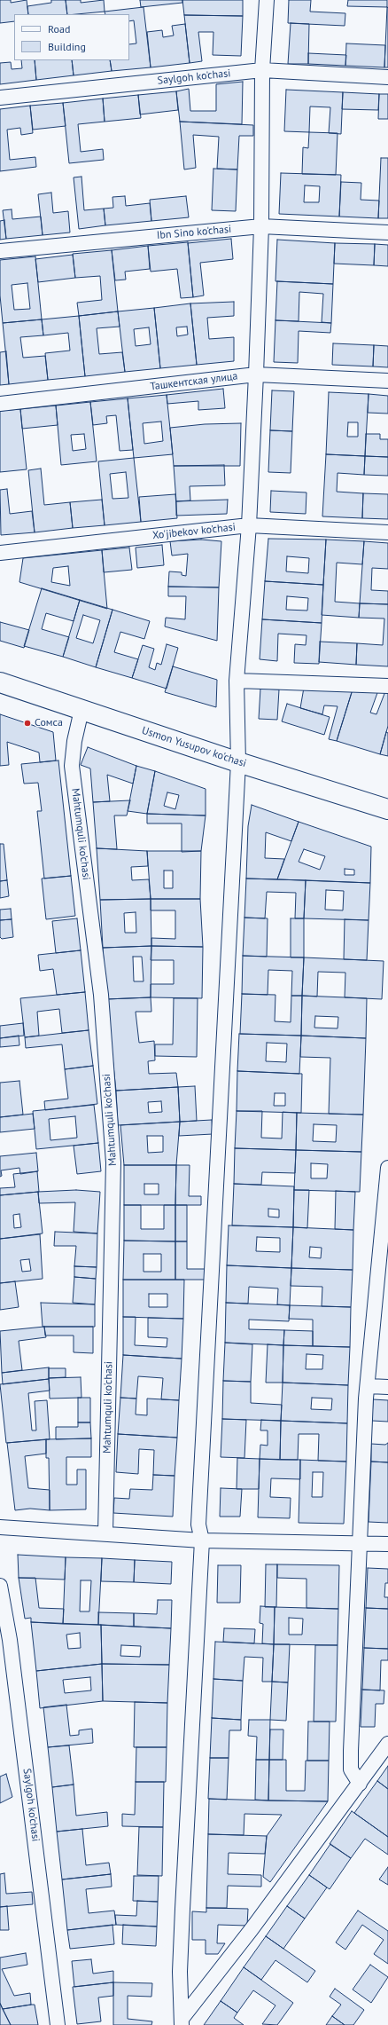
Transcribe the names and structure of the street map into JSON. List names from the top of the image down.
{
  "streets": {
    "main road": ["Usmon Yusupov ko'chasi"],
    "street": [
      "Saylgoh ko'chasi",
      "Ibn Sino ko'chasi",
      "Ташкентская улица",
      "Xo'jibekov ko'chasi",
      "Mahtumquli ko'chasi"
    ]
  },
  "crossings": [
    ["Usmon Yusupov ko'chasi", "Mahtumquli ko'chasi"]
  ],
  "places": ["Сомса"],
  "legend": ["Road", "Building"]
}
